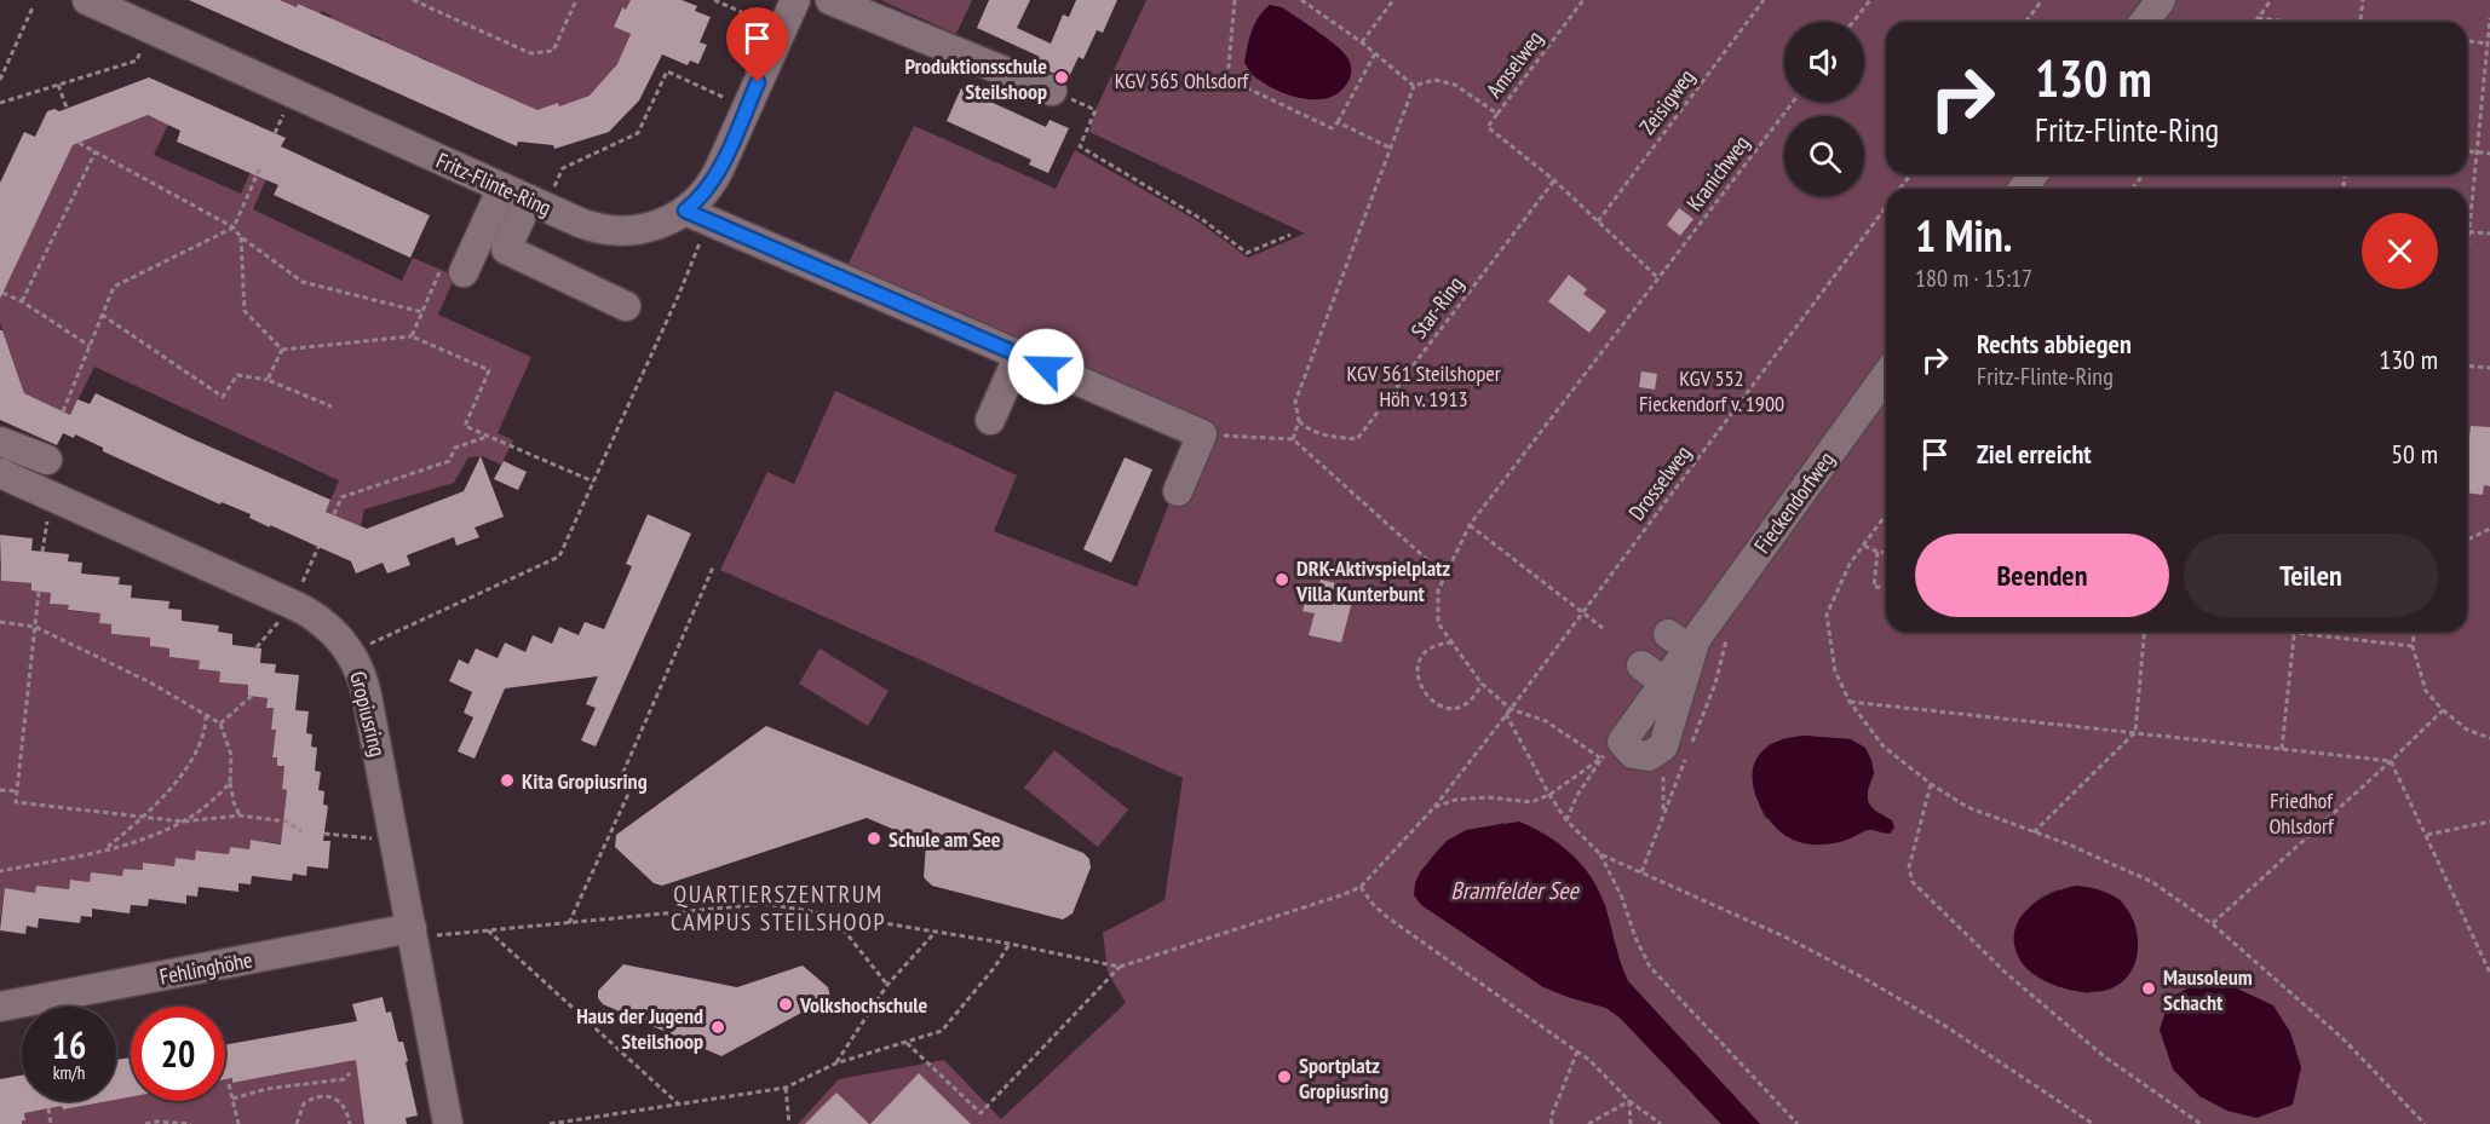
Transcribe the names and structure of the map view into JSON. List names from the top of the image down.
{
  "streets": {
    "street": [
      "Fritz-Flinte-Ring",
      "Fieckendorfweg",
      "Gropiusring",
      "Fehlinghöhe"
    ],
    "path": [
      "Amselweg",
      "Zeisigweg",
      "Kranichweg",
      "Star-Ring",
      "Drosselweg"
    ]
  },
  "crossings": [
    ["Gropiusring", "Fehlinghöhe"]
  ],
  "districts": ["QUARTIERSZENTRUM CAMPUS STEILSHOOP"],
  "water": ["Bramfelder See"],
  "parks": [
    "KGV 565 Ohlsdorf",
    "KGV 561 Steilshoper Höh v. 1913",
    "KGV 552 Fieckendorf v. 1900",
    "Friedhof Ohlsdorf"
  ],
  "places": [
    "Produktionsschule Steilshoop",
    "DRK-Aktivspielplatz Villa Kunterbunt",
    "Kita Gropiusring",
    "Schule am See",
    "Mausoleum Schacht",
    "Volkshochschule",
    "Haus der Jugend Steilshoop",
    "Sportplatz Gropiusring"
  ],
  "page": {
    "turn": ["130 m", "Fritz-Flinte-Ring"],
    "heading": ["1 Min.", "180 m · 15:17"],
    "list": [
      {
        "name": "Rechts abbiegen",
        "note": "Fritz-Flinte-Ring",
        "value": "130 m"
      },
      {
        "name": "Ziel erreicht",
        "value": "50 m"
      }
    ],
    "buttons": ["Beenden", "Teilen"],
    "speed": "16 km/h",
    "limit": "20"
  }
}
